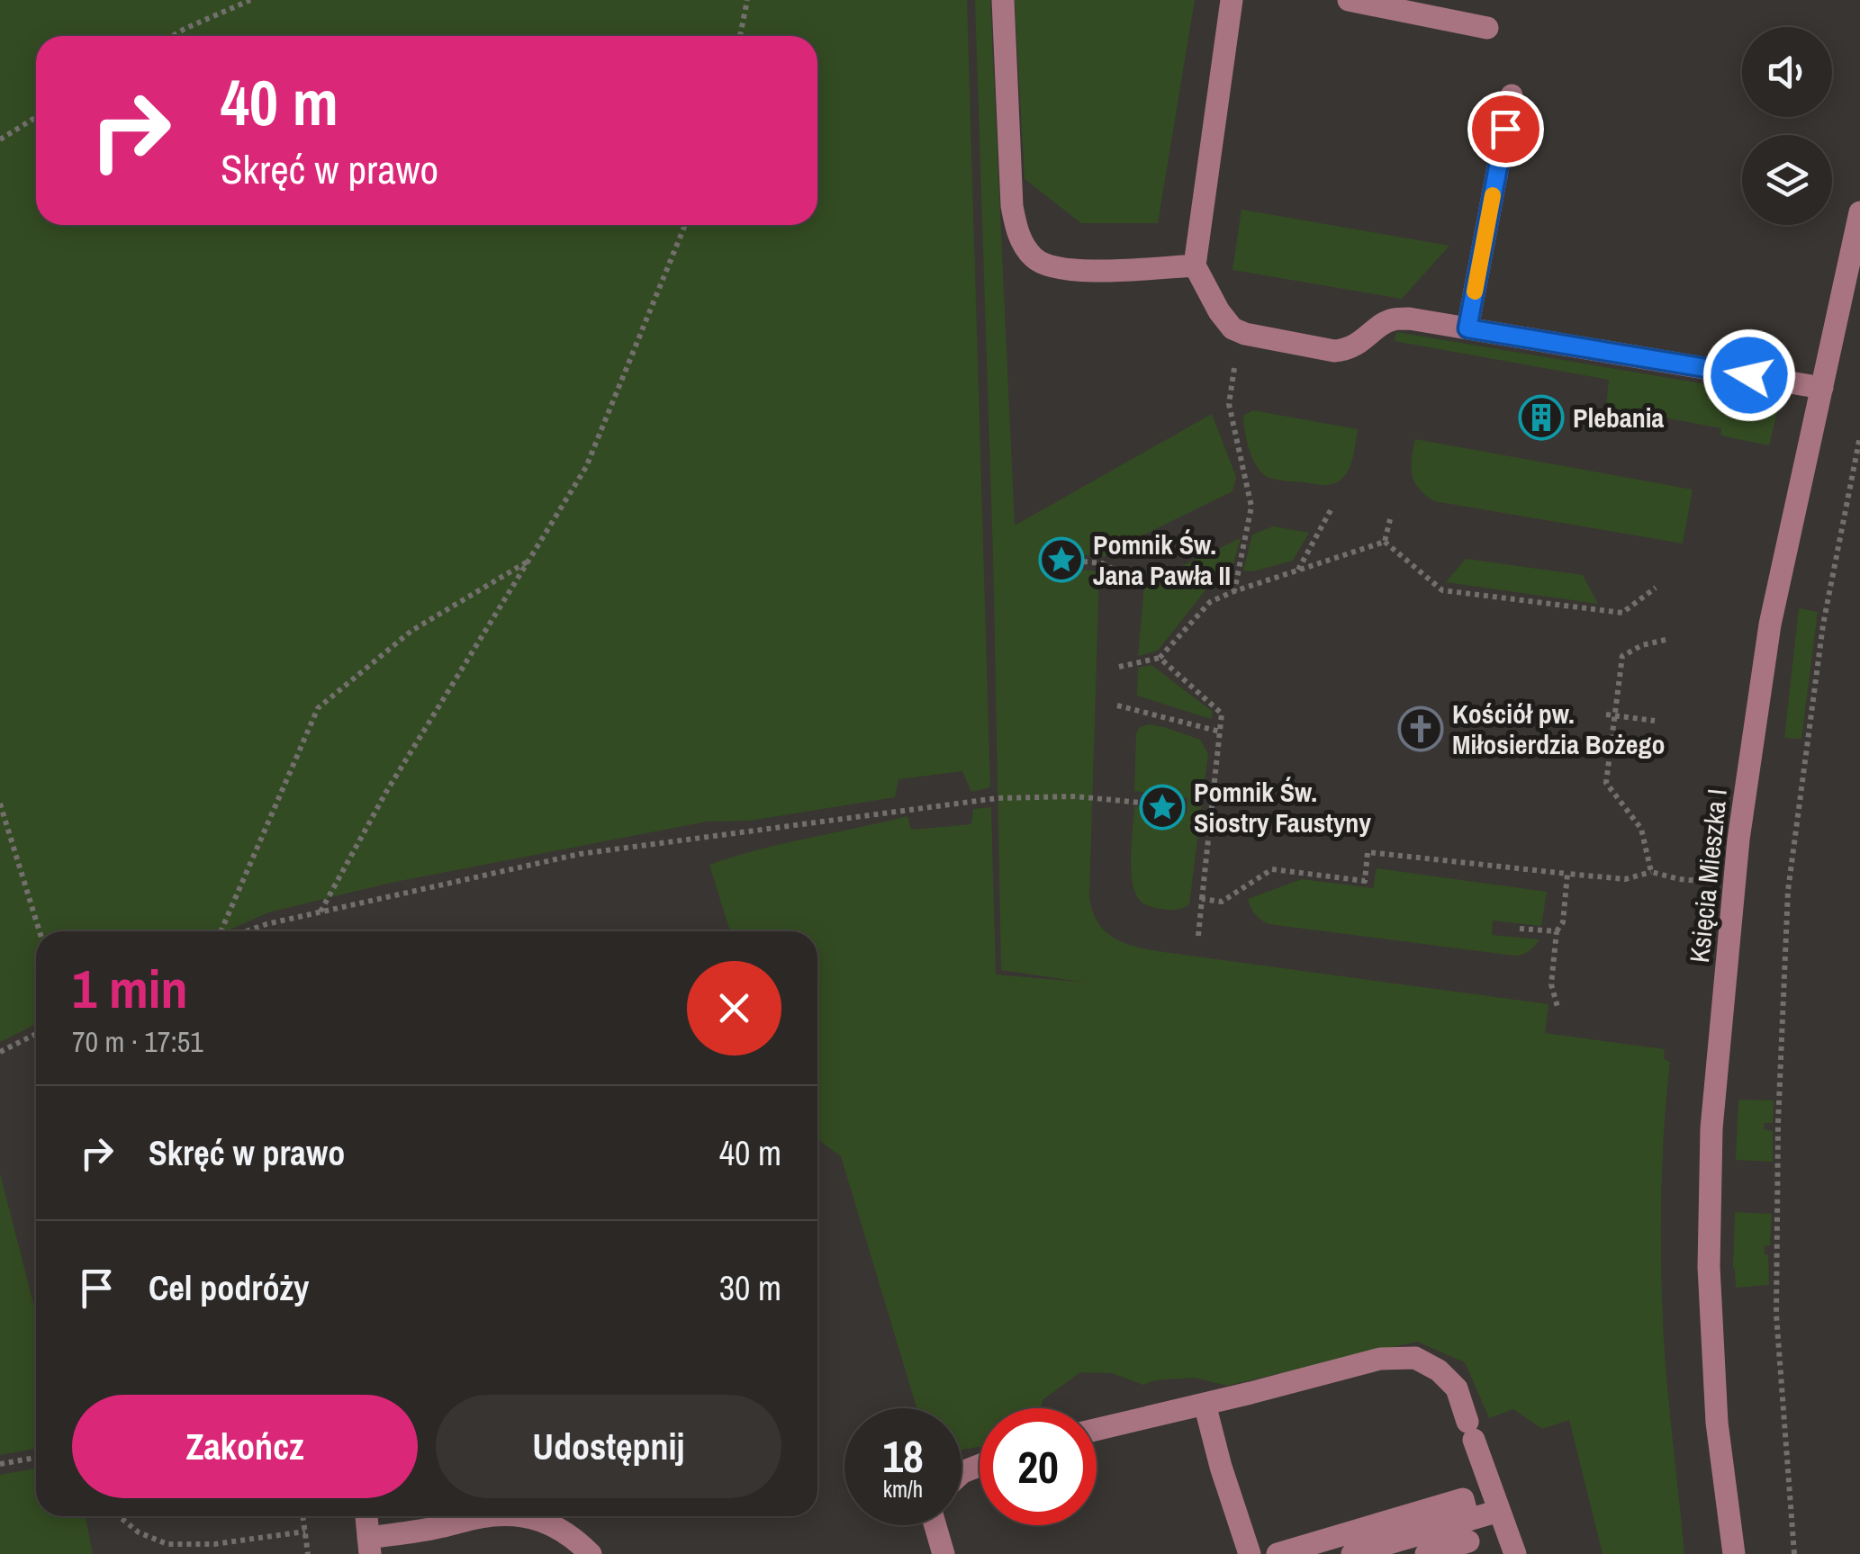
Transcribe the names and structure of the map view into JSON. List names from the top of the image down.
{
  "streets": {
    "street": ["Księcia Mieszka I"]
  },
  "places": {
    "building": ["Plebania"],
    "place": ["Pomnik Św. Jana Pawła II", "Pomnik Św. Siostry Faustyny"],
    "church": ["Kościół pw. Miłosierdzia Bożego"]
  },
  "page": {
    "turn": ["40 m", "Skręć w prawo"],
    "heading": ["1 min", "70 m · 17:51"],
    "list": [
      {
        "name": "Skręć w prawo",
        "value": "40 m"
      },
      {
        "name": "Cel podróży",
        "value": "30 m"
      }
    ],
    "buttons": ["Zakończ", "Udostępnij"],
    "speed": "18 km/h",
    "limit": "20"
  }
}
